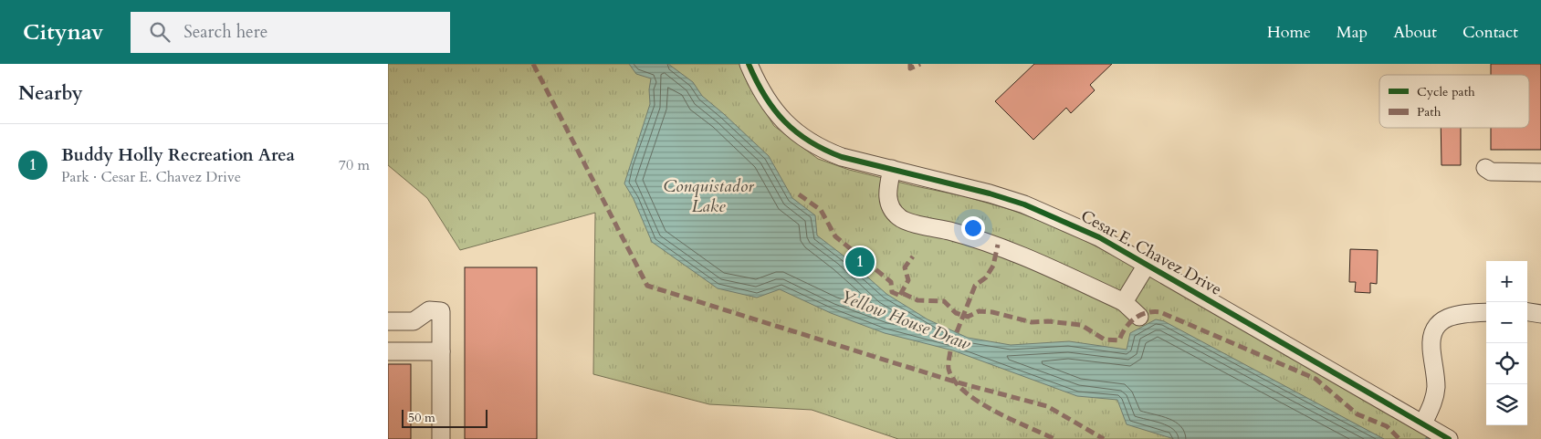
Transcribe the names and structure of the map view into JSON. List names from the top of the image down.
{
  "streets": {
    "street": ["Cesar E. Chavez Drive"]
  },
  "water": ["Conquistador Lake", "Yellow House Draw"],
  "legend": ["Cycle path", "Path"],
  "scale_bar": "50 m",
  "page": {
    "header": "Citynav",
    "search": "Search here",
    "nav": [
      "Home",
      "Map",
      "About",
      "Contact"
    ],
    "heading": "Nearby",
    "list": [
      {
        "mark": "1",
        "name": "Buddy Holly Recreation Area",
        "note": "Park · Cesar E. Chavez Drive",
        "value": "70 m"
      }
    ],
    "pins": "1",
    "map_buttons": ["+", "−"],
    "scale": "50 m"
  }
}
